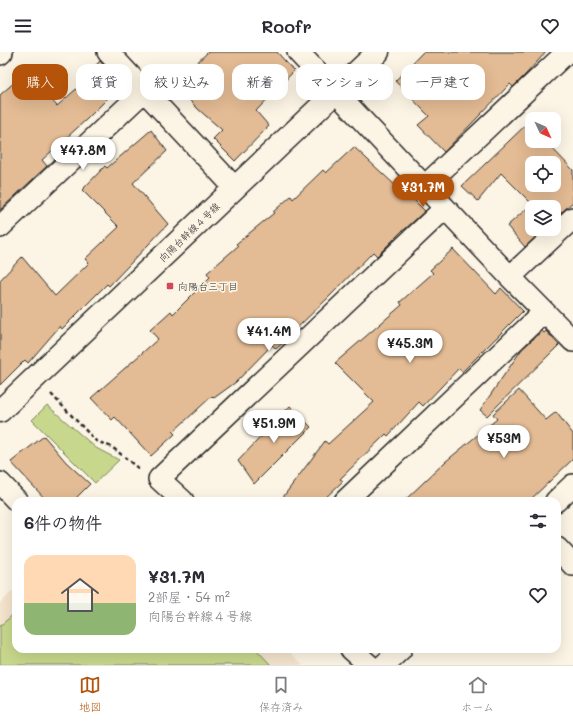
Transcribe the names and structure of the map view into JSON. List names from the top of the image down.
{
  "streets": {
    "street": ["向陽台幹線４号線"]
  },
  "places": {
    "transit": ["向陽台三丁目"]
  },
  "north": "bottom right",
  "page": {
    "header": "Roofr",
    "chip": [
      "購入",
      "賃貸",
      "絞り込み",
      "新着",
      "マンション",
      "一戸建て"
    ],
    "price": [
      "¥47.8M",
      "¥31.7M",
      "¥41.4M",
      "¥45.3M",
      "¥51.9M",
      "¥53M"
    ],
    "heading": "6件の物件",
    "list": [
      {
        "name": "¥31.7M",
        "note": "2部屋 · 54 m² · 向陽台幹線４号線"
      }
    ],
    "tabs": ["地図", "保存済み", "ホーム"]
  }
}
